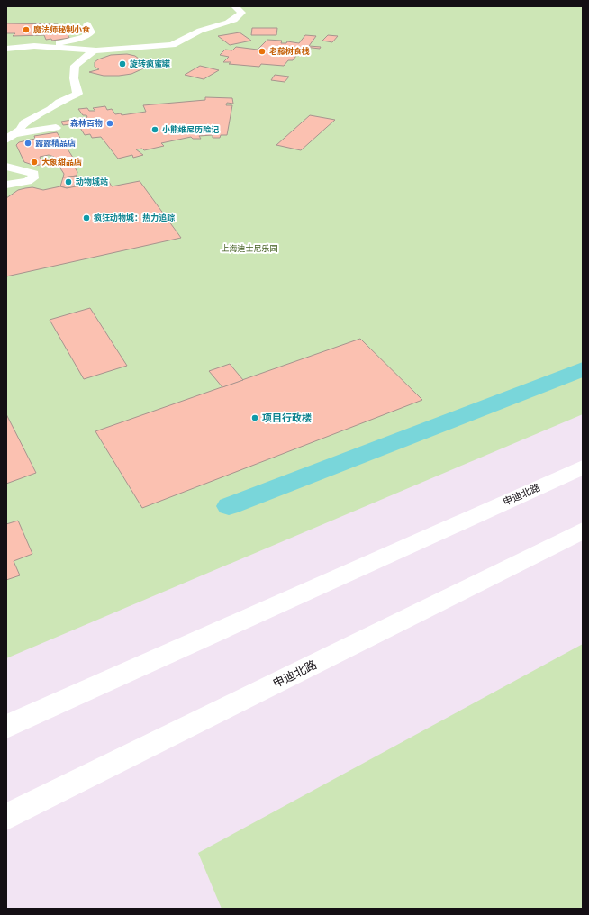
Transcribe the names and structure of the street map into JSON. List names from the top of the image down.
{
  "streets": {
    "street": ["申迪北路"]
  },
  "parks": ["上海迪士尼乐园"],
  "places": [
    "魔法师秘制小食",
    "老藤树食栈",
    "旋转疯蜜罐",
    "森林百物",
    "小熊维尼历险记",
    "露露精品店",
    "大象甜品店",
    "动物城站",
    "疯狂动物城：热力追踪",
    "项目行政楼"
  ]
}
